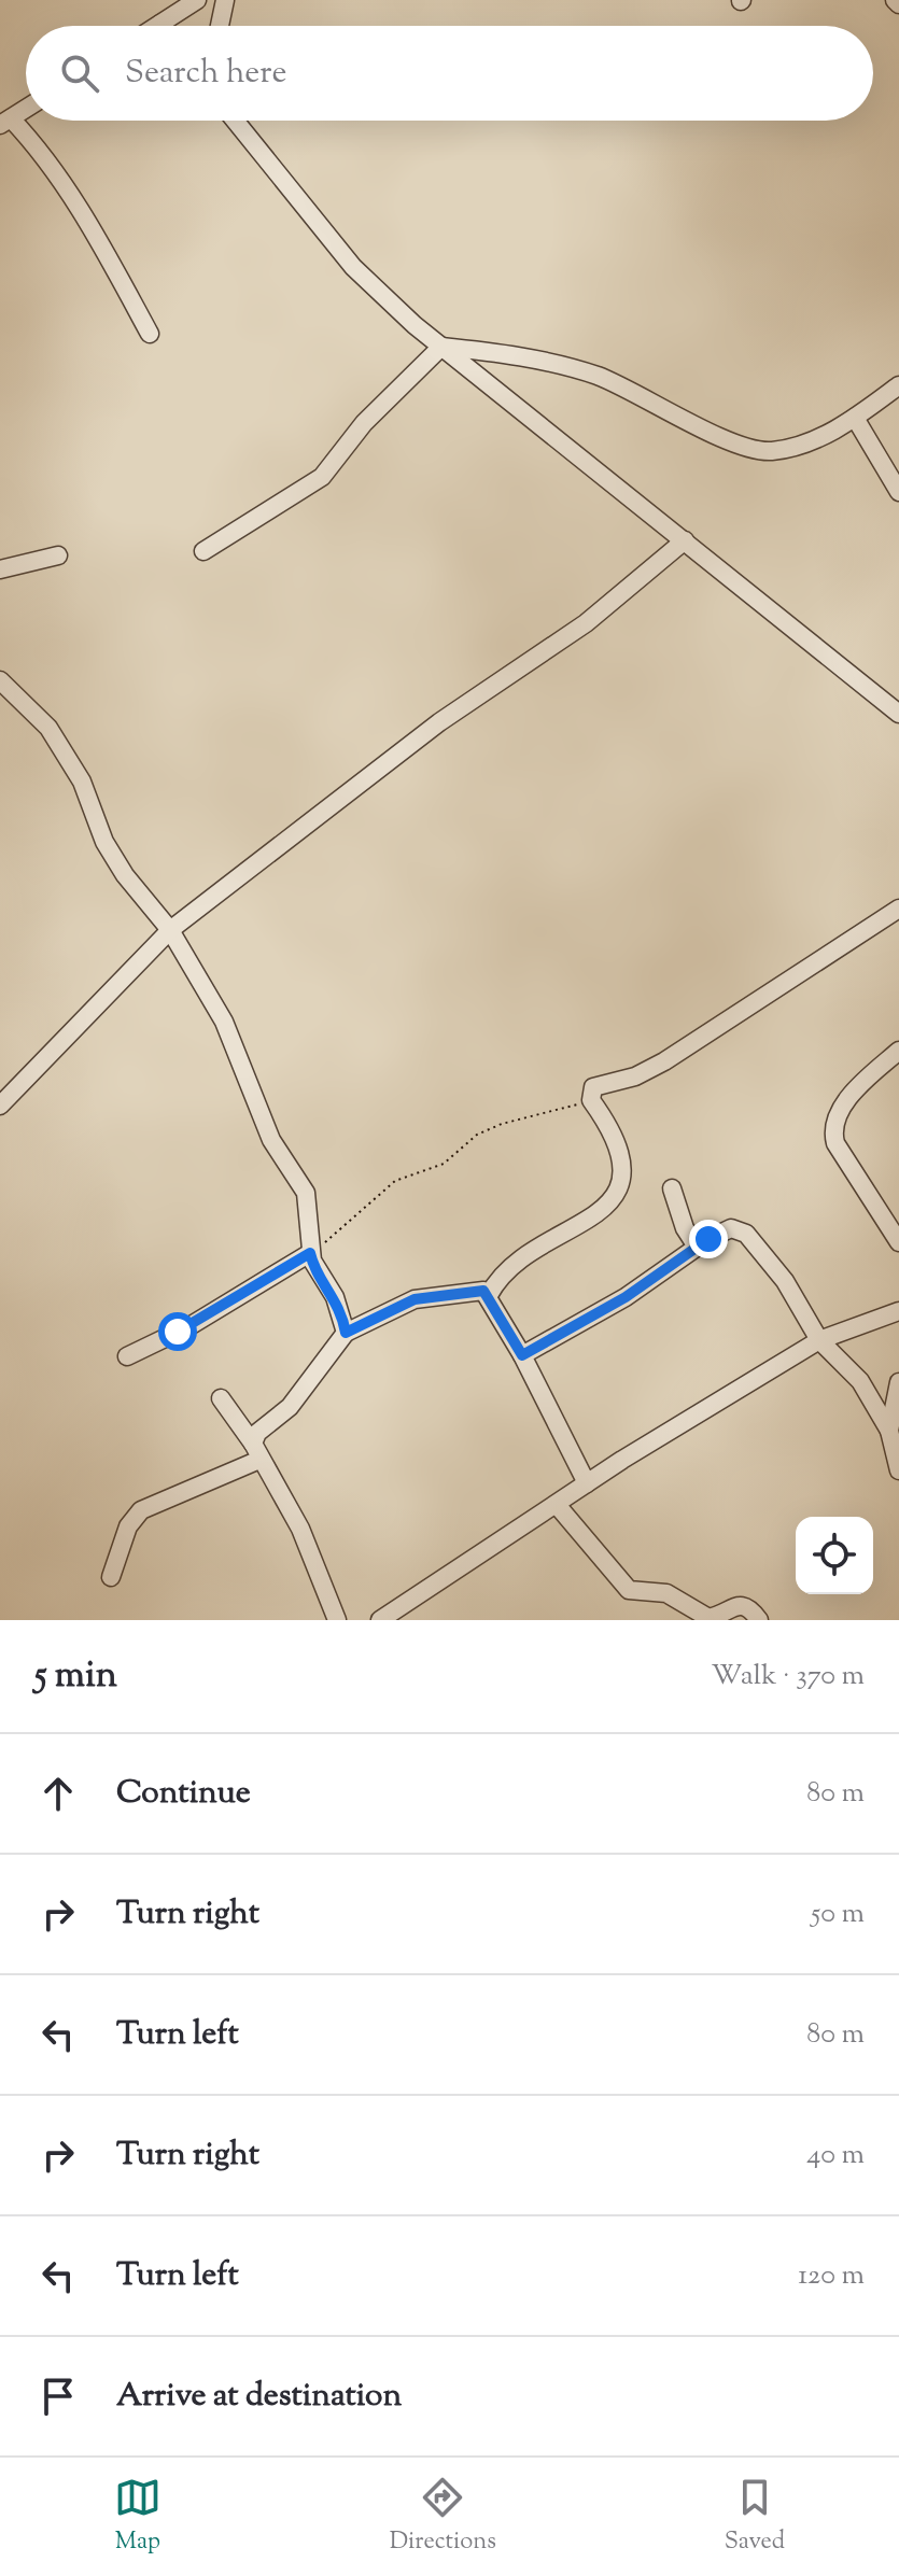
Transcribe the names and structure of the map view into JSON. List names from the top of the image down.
{
  "page": {
    "search": "Search here",
    "heading": ["5 min", "Walk · 370 m"],
    "list": [
      ["Continue", "80 m"],
      ["Turn right", "50 m"],
      ["Turn left", "80 m"],
      ["Turn right", "40 m"],
      ["Turn left", "120 m"],
      "Arrive at destination"
    ],
    "nav": ["Map", "Directions", "Saved"]
  }
}
